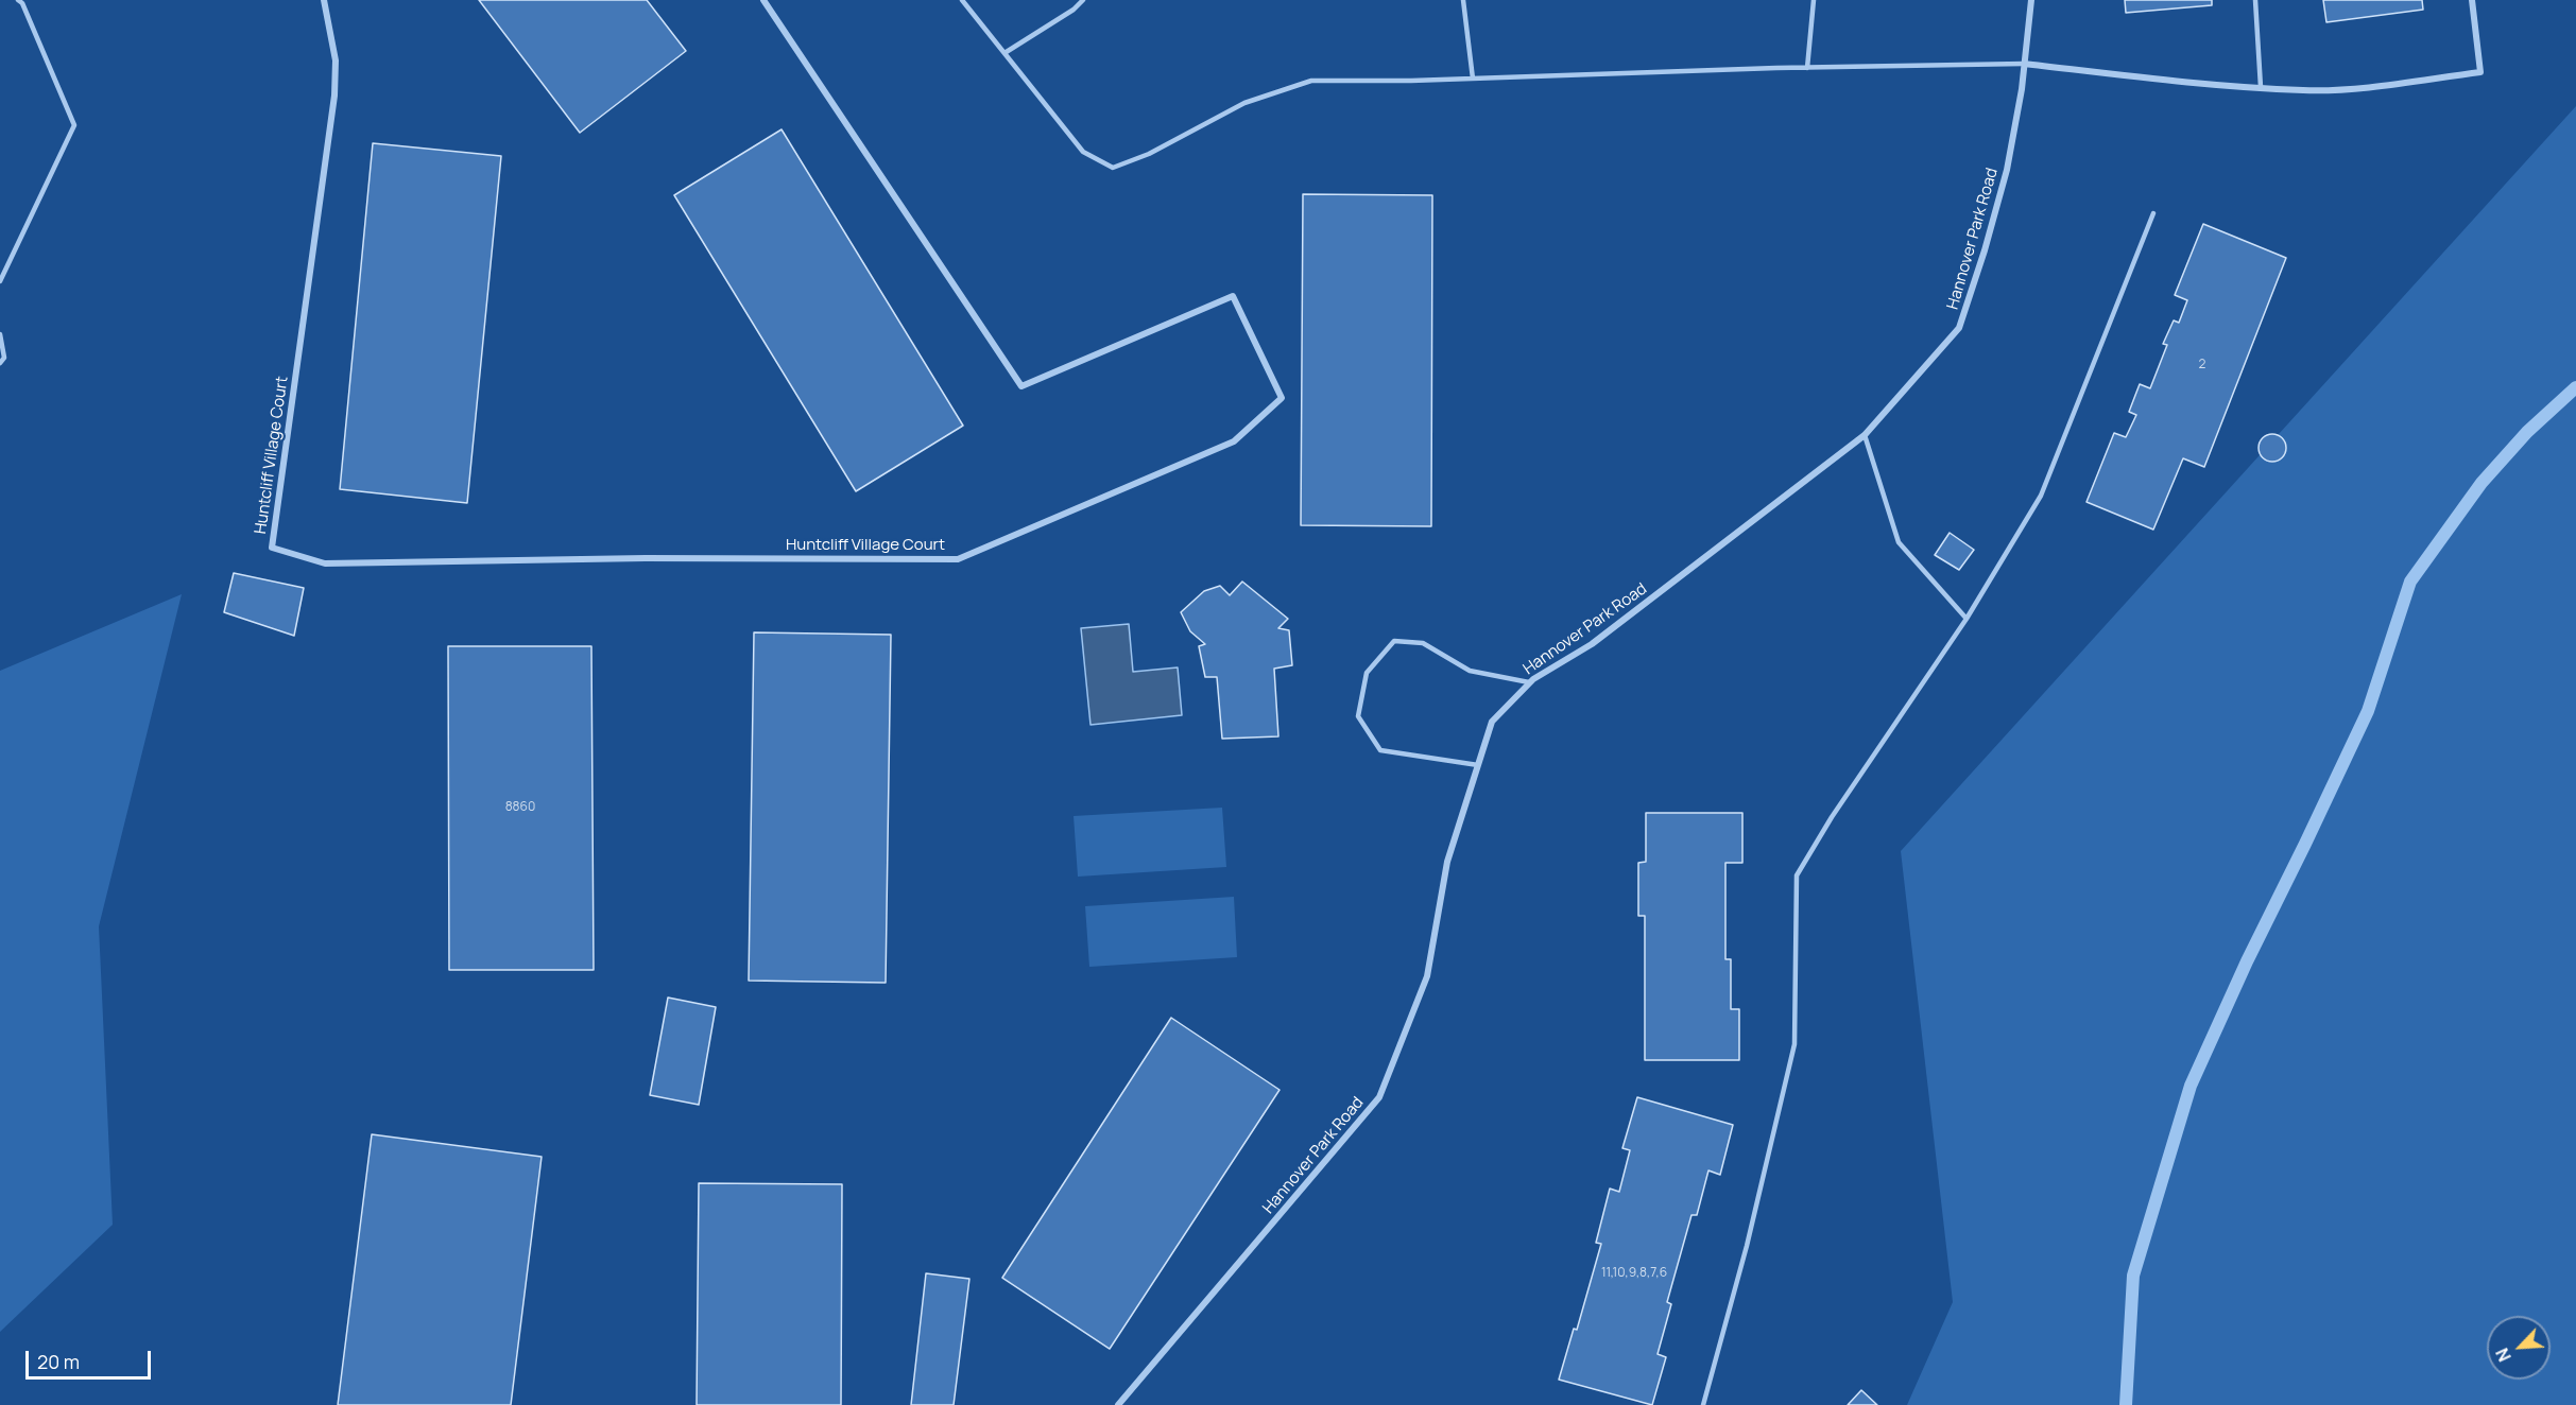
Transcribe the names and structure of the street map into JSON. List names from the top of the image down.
{
  "streets": {
    "street": ["Hannover Park Road", "Huntcliff Village Court"]
  },
  "house_numbers": ["2", "8860", "11,10,9,8,7,6"],
  "scale_bar": "20 m",
  "north": "bottom left"
}
